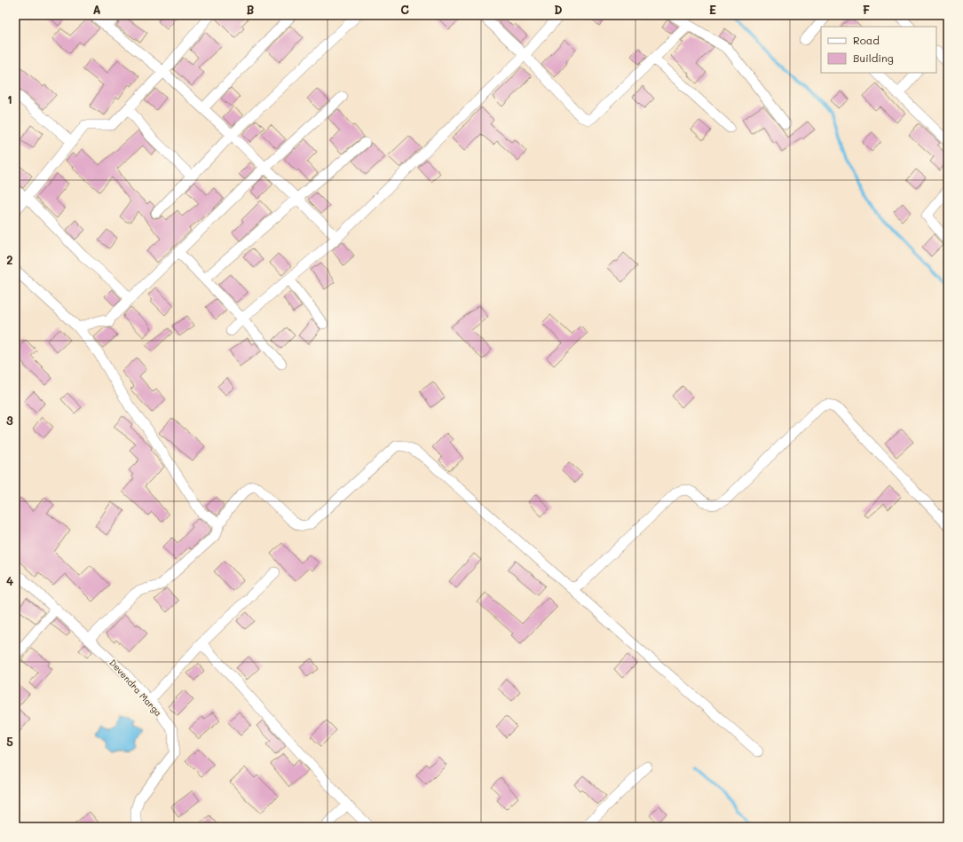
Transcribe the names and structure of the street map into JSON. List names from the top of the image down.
{
  "streets": {
    "street": ["Devendra Marga"]
  },
  "legend": ["Road", "Building"],
  "grid": {
    "columns": [
      "A",
      "B",
      "C",
      "D",
      "E",
      "F"
    ],
    "rows": [
      "1",
      "2",
      "3",
      "4",
      "5"
    ]
  }
}
